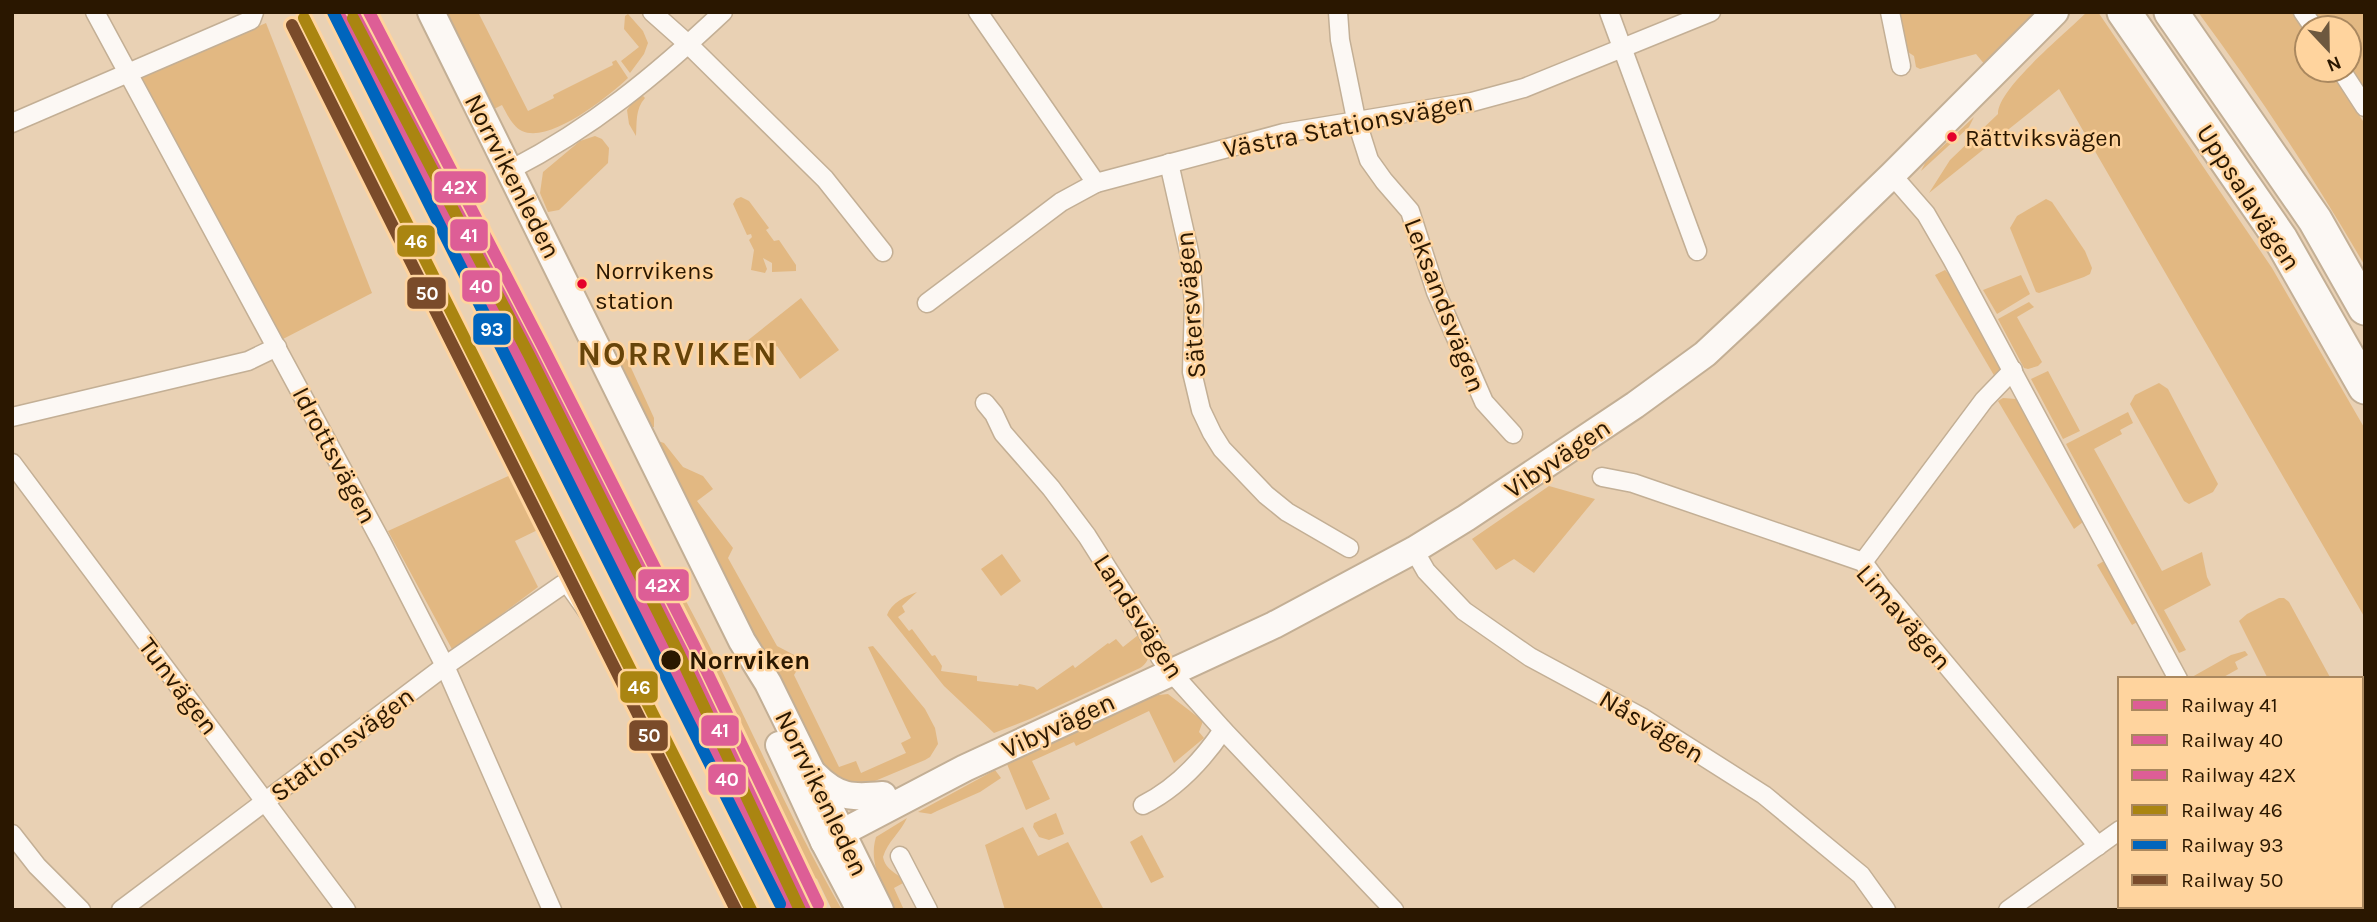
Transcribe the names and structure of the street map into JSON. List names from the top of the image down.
{
  "streets": {
    "highway": ["Uppsalavägen"],
    "street": [
      "Västra Stationsvägen",
      "Norrvikenleden",
      "Sätersvägen",
      "Leksandsvägen",
      "Idrottsvägen",
      "Vibyvägen",
      "Landsvägen",
      "Limavägen",
      "Tunvägen",
      "Nåsvägen",
      "Stationsvägen"
    ]
  },
  "crossings": [
    ["Västra Stationsvägen", "Sätersvägen"],
    ["Västra Stationsvägen", "Leksandsvägen"],
    ["Norrvikenleden", "Vibyvägen"],
    ["Idrottsvägen", "Stationsvägen"],
    ["Vibyvägen", "Landsvägen"],
    ["Vibyvägen", "Nåsvägen"],
    ["Tunvägen", "Stationsvägen"]
  ],
  "districts": ["NORRVIKEN"],
  "places": ["Rättviksvägen", "Norrvikens station", "Norrviken"],
  "lines": [
    "rail line 41",
    "rail line 42X",
    "rail line 93",
    "rail line 40",
    "rail line 46",
    "rail line 50"
  ],
  "legend": [
    "Railway 41",
    "Railway 40",
    "Railway 42X",
    "Railway 46",
    "Railway 93",
    "Railway 50"
  ],
  "north": "bottom"
}
